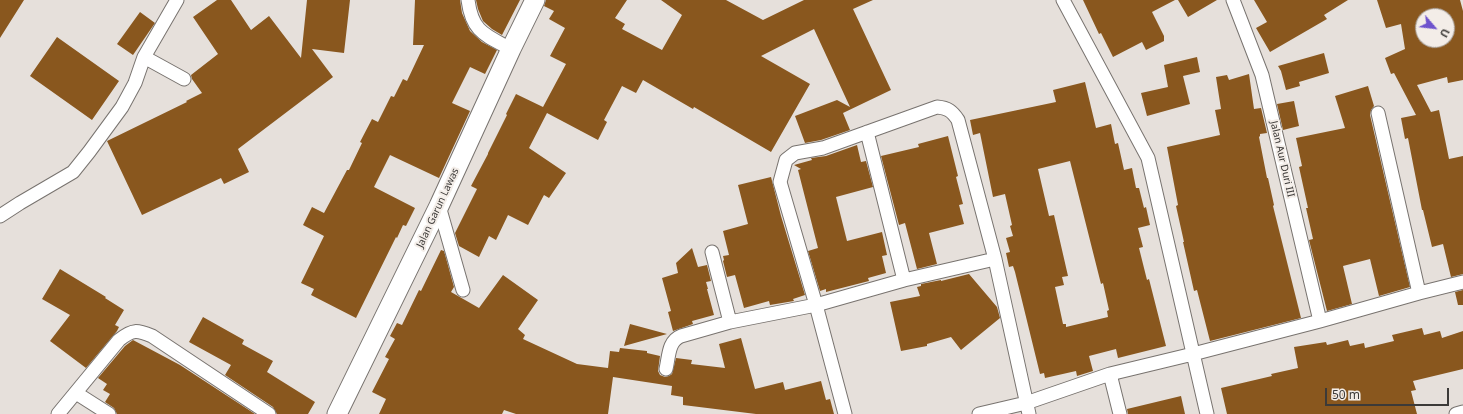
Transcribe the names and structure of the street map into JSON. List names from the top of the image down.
{
  "streets": {
    "main road": ["Jalan Garun Lawas"],
    "street": ["Jalan Aur Duri III"]
  },
  "scale_bar": "50 m",
  "north": "bottom right"
}
